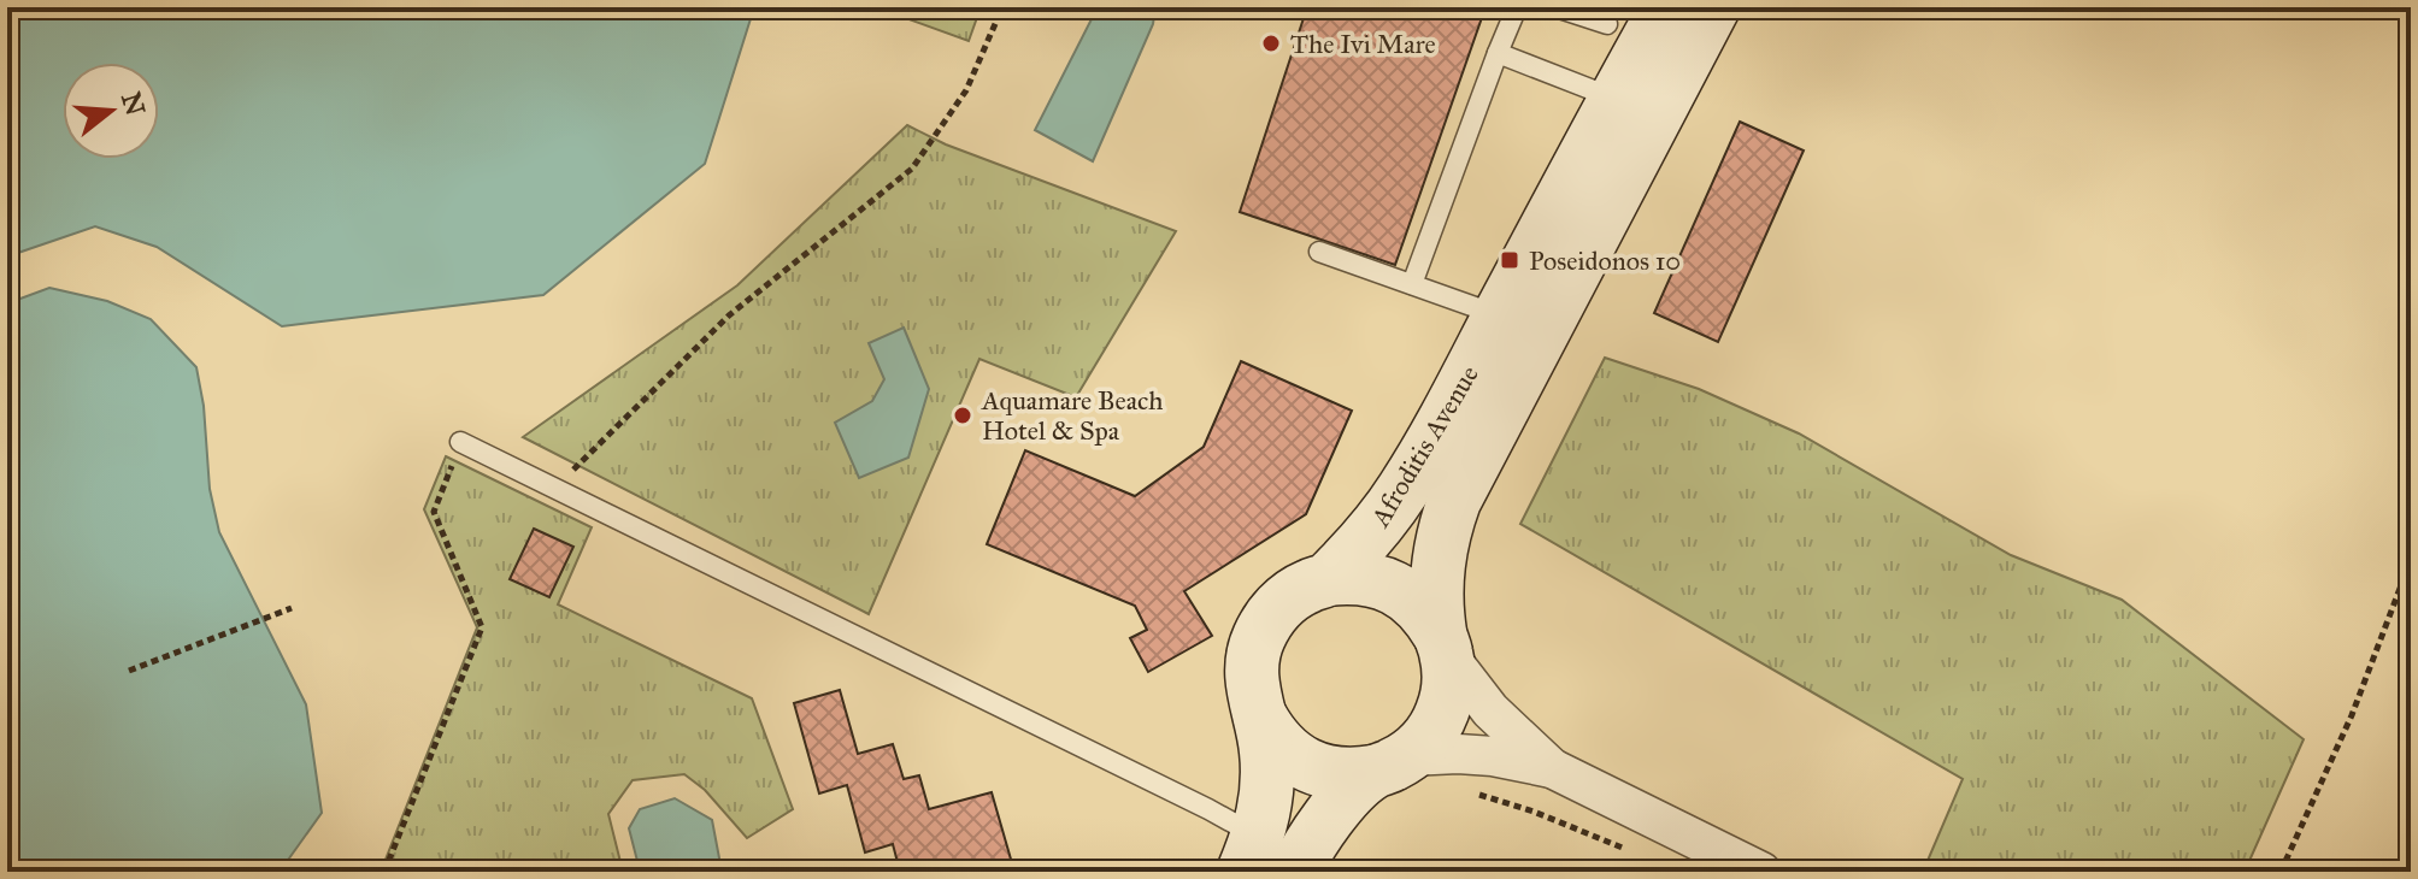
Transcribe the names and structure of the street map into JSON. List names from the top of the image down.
{
  "streets": {
    "main road": ["Afroditis Avenue"]
  },
  "places": {
    "other": ["The Ivi Mare", "Aquamare Beach Hotel & Spa"],
    "transit": ["Poseidonos 10"]
  },
  "north": "right"
}
